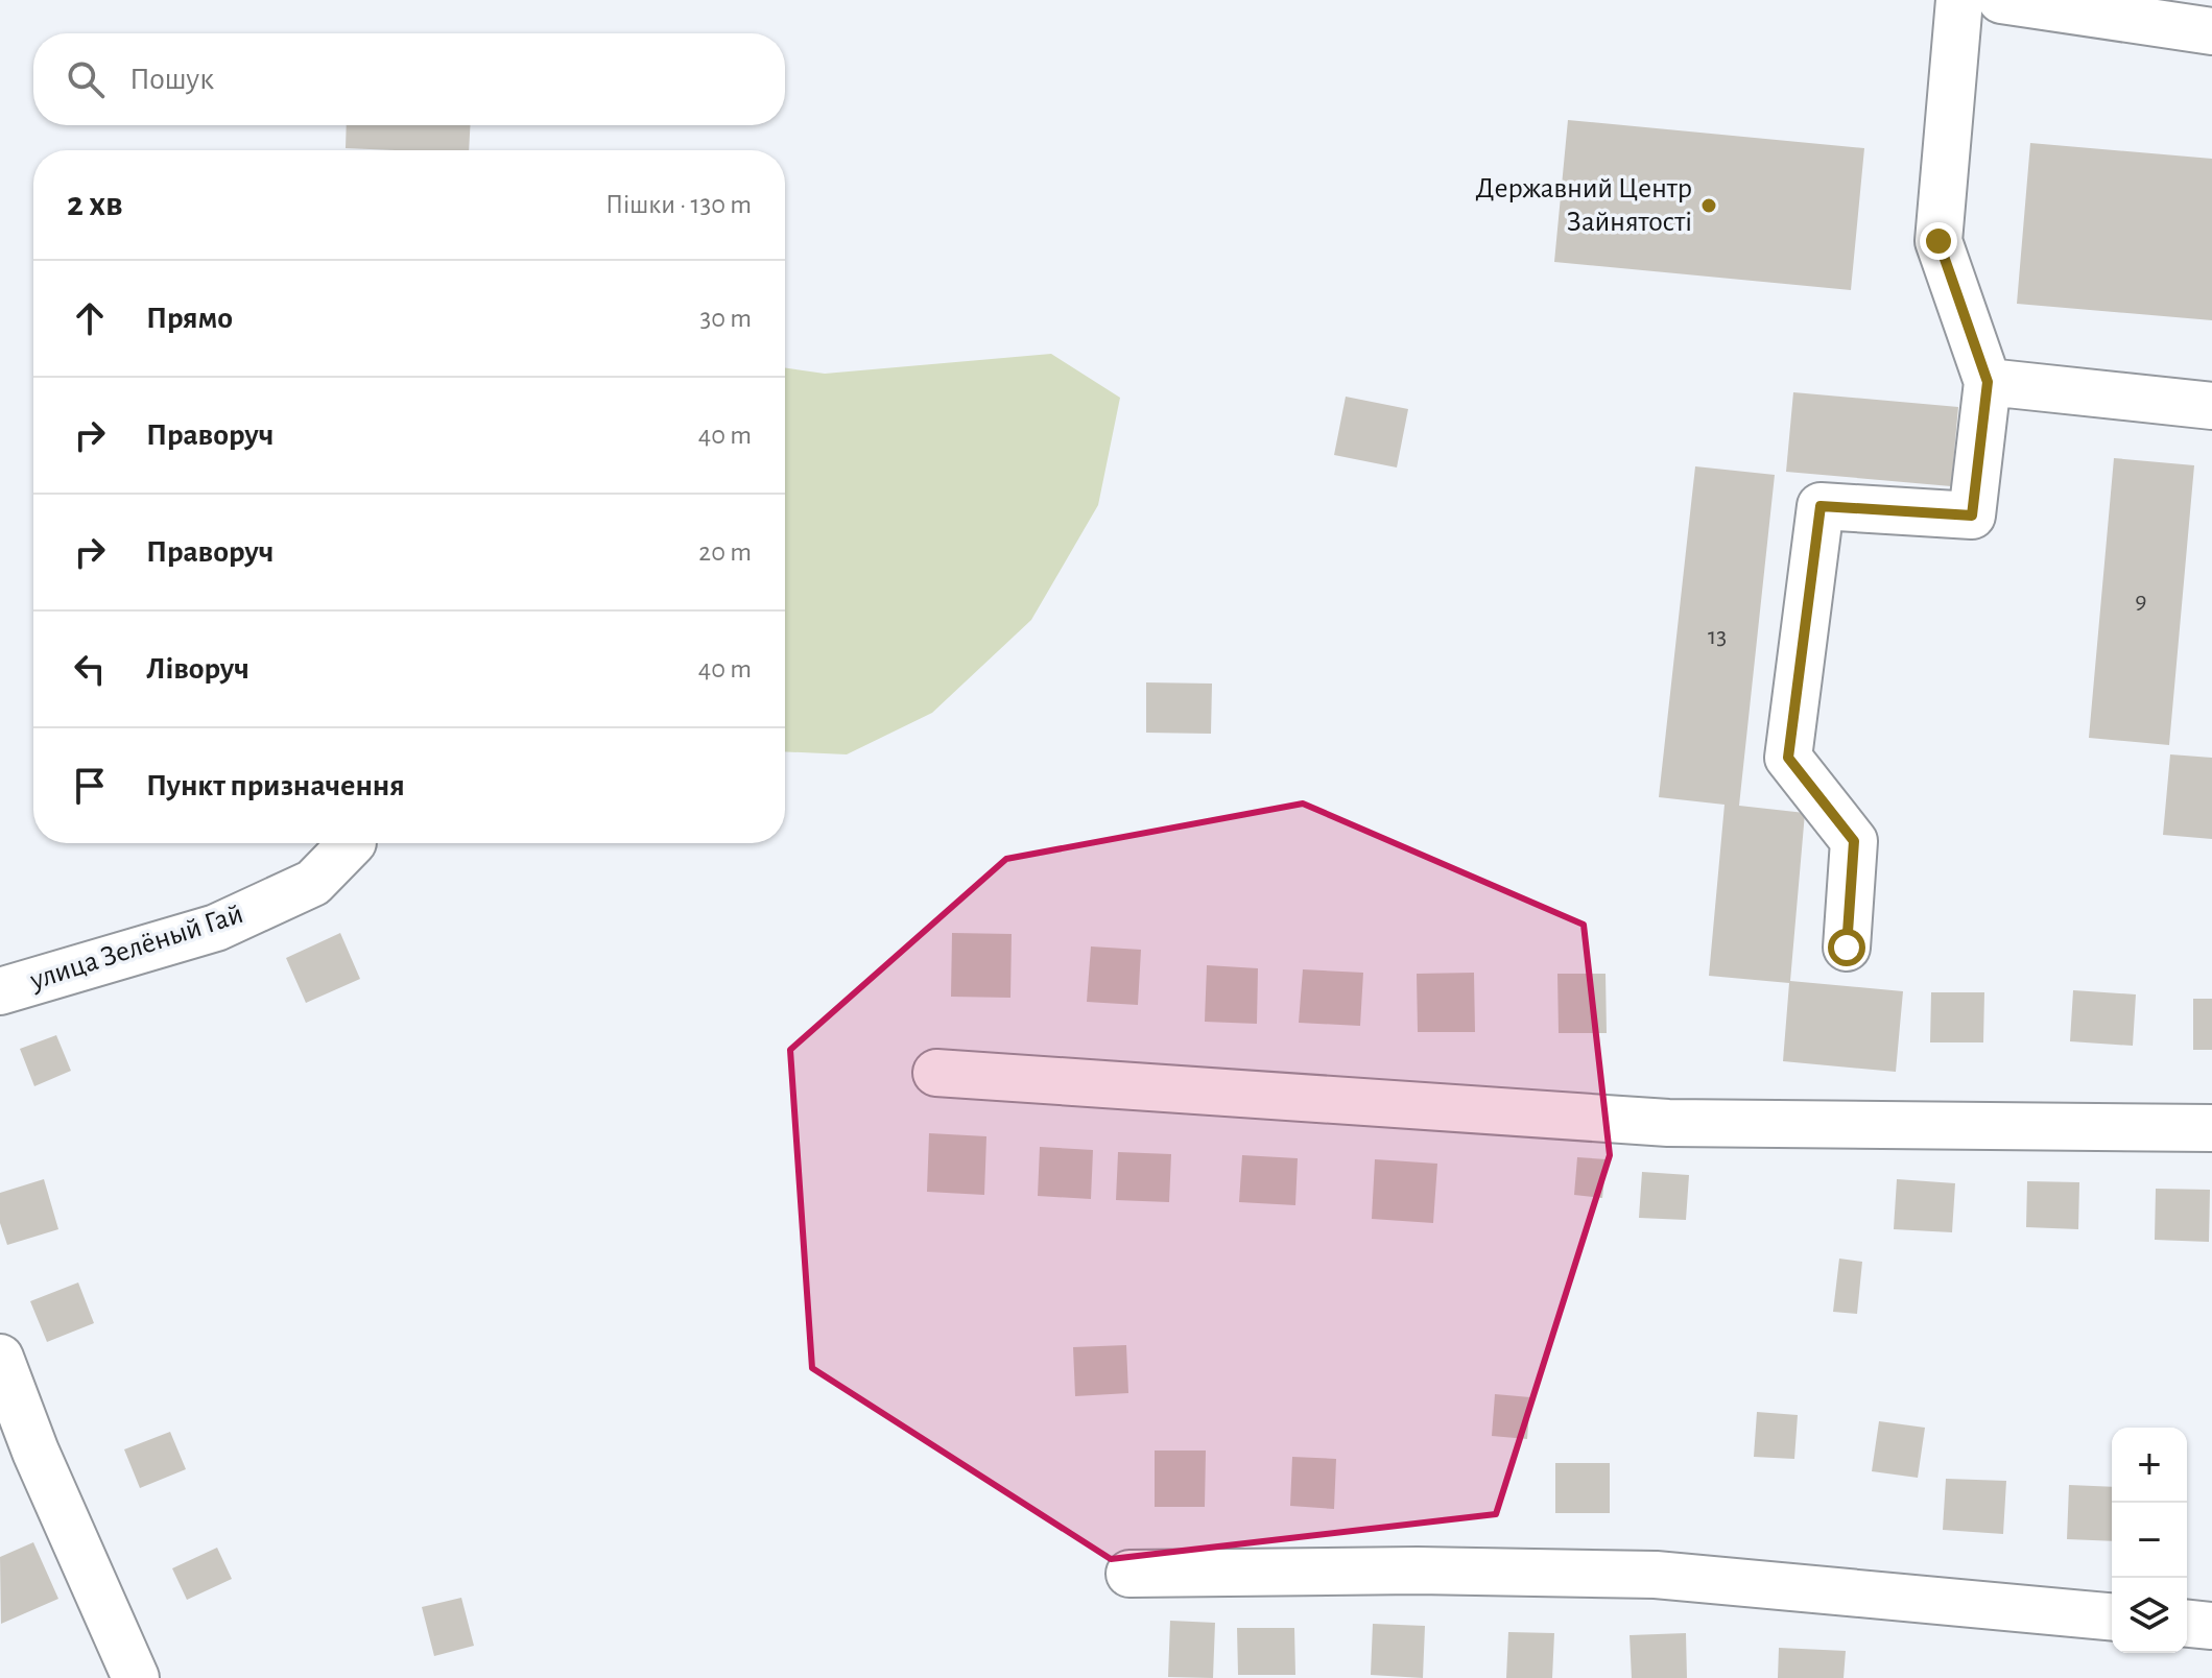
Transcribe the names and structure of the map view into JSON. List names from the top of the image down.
{
  "streets": {
    "street": ["улица Зелёный Гай"]
  },
  "places": ["Державний Центр Зайнятості"],
  "house_numbers": ["9", "13"],
  "page": {
    "search": "Пошук",
    "heading": ["2 хв", "Пішки · 130 m"],
    "list": [
      ["Прямо", "30 m"],
      ["Праворуч", "40 m"],
      ["Праворуч", "20 m"],
      ["Ліворуч", "40 m"],
      "Пункт призначення"
    ],
    "map_buttons": ["+", "−"]
  }
}
